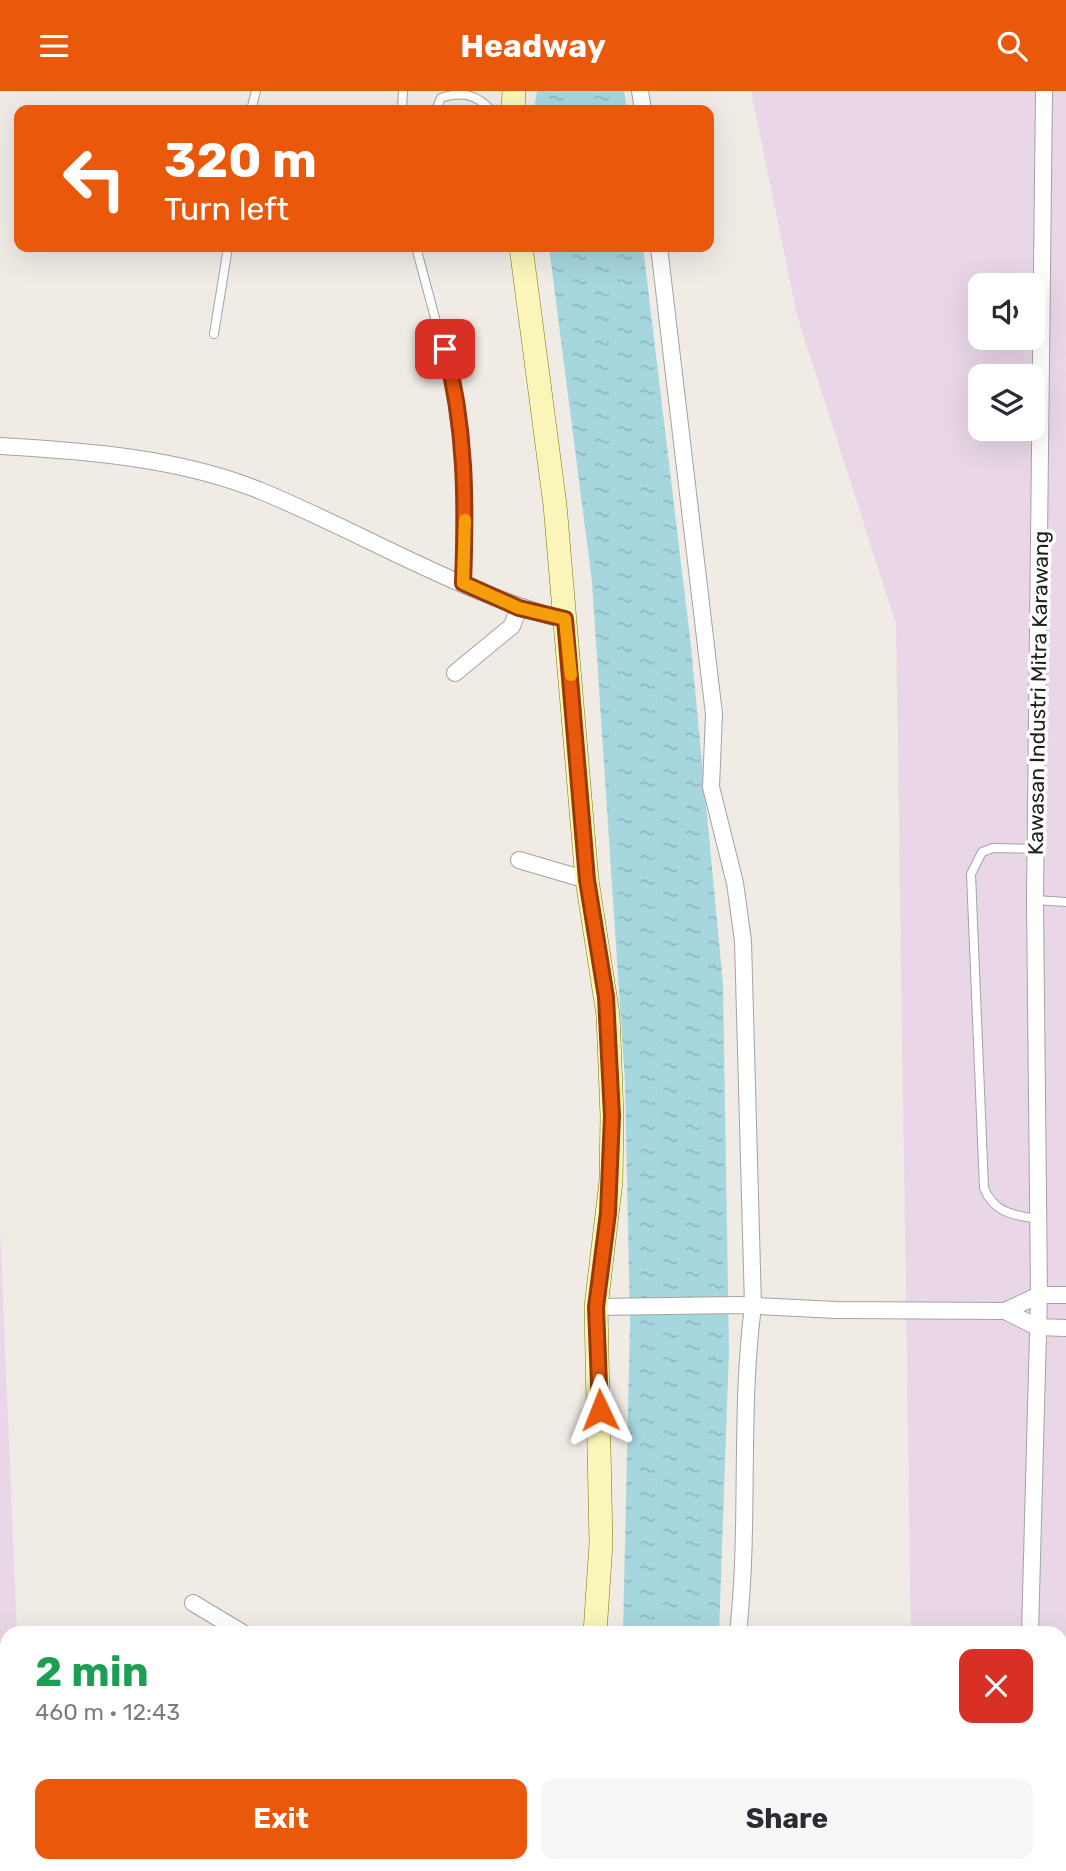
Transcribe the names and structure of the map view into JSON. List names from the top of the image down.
{
  "streets": {
    "street": ["Kawasan Industri Mitra Karawang"]
  },
  "page": {
    "header": "Headway",
    "turn": ["320 m", "Turn left"],
    "heading": ["2 min", "460 m · 12:43"],
    "buttons": ["Exit", "Share"]
  }
}
